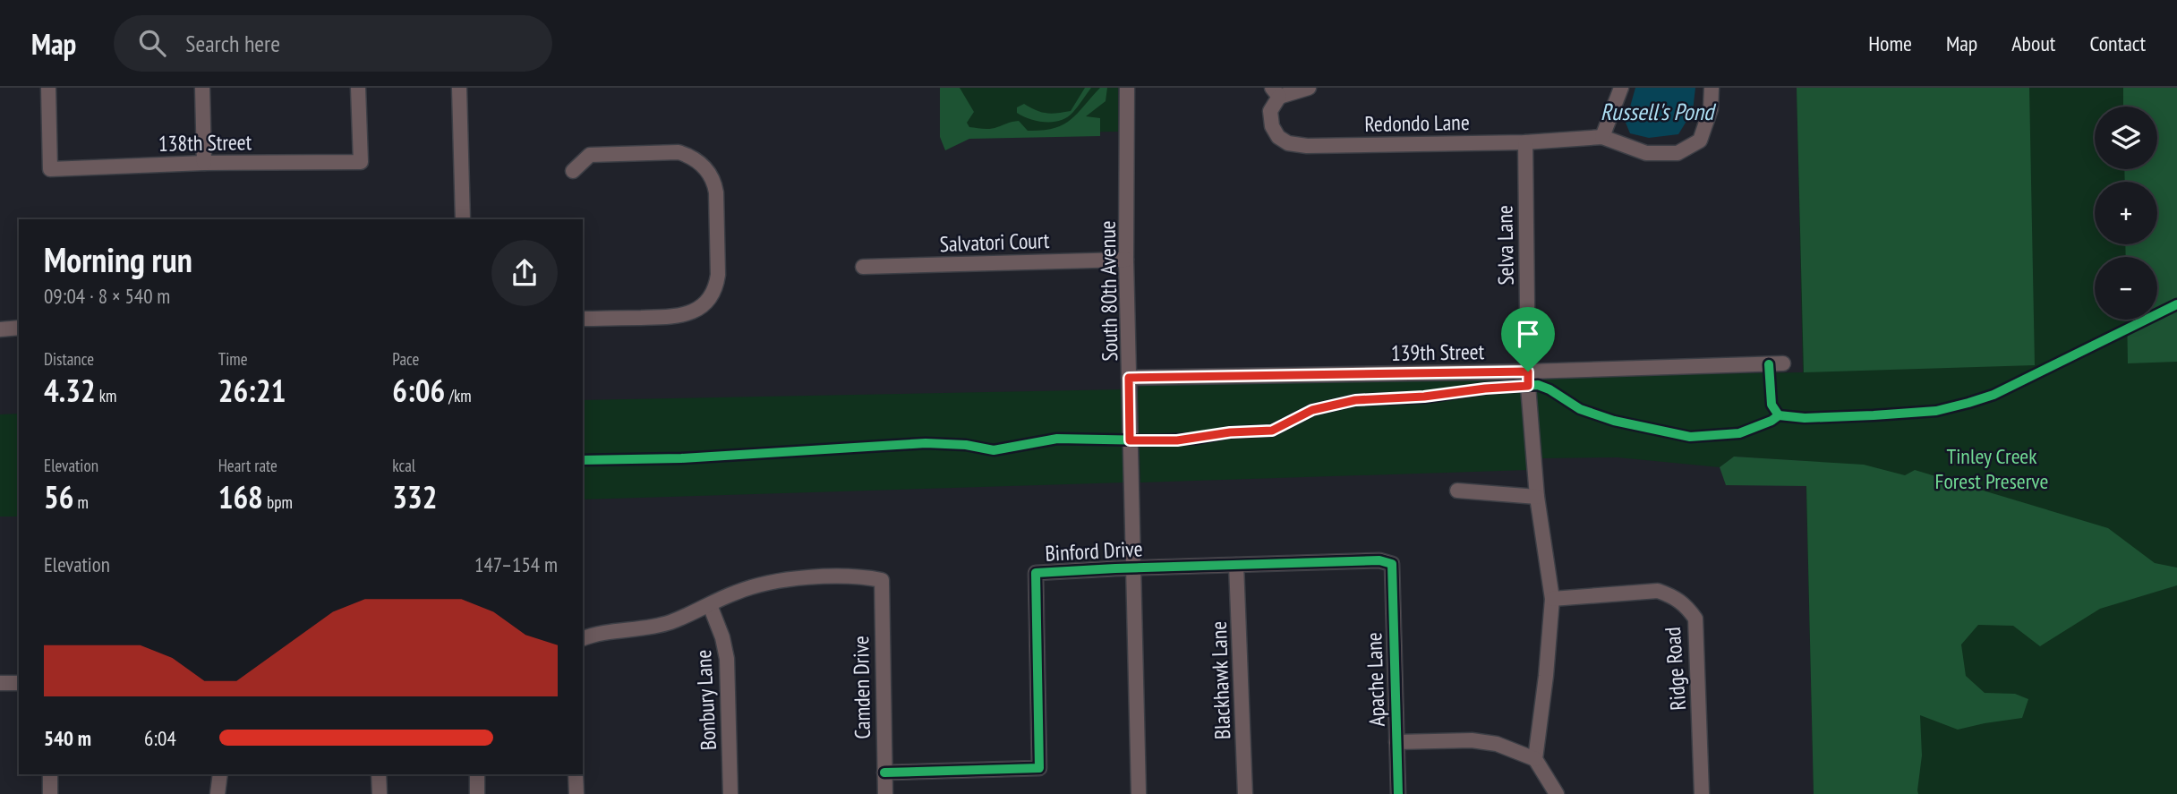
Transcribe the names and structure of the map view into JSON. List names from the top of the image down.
{
  "streets": {
    "street": [
      "Redondo Lane",
      "138th Street",
      "Salvatori Court",
      "Selva Lane",
      "South 80th Avenue",
      "139th Street",
      "Binford Drive",
      "Ridge Road",
      "Apache Lane",
      "Blackhawk Lane",
      "Camden Drive",
      "Bonbury Lane"
    ]
  },
  "crossings": [
    ["Redondo Lane", "Selva Lane"],
    ["Salvatori Court", "South 80th Avenue"],
    ["Selva Lane", "139th Street"],
    ["Selva Lane", "Ridge Road"],
    ["South 80th Avenue", "139th Street"],
    ["South 80th Avenue", "Binford Drive"],
    ["Binford Drive", "Apache Lane"],
    ["Binford Drive", "Blackhawk Lane"],
    ["Binford Drive", "Camden Drive"],
    ["Camden Drive", "Bonbury Lane"]
  ],
  "water": ["Russell's Pond"],
  "parks": ["Tinley Creek Forest Preserve"],
  "page": {
    "header": "Map",
    "search": "Search here",
    "nav": [
      "Home",
      "Map",
      "About",
      "Contact"
    ],
    "map_buttons": ["+", "−"],
    "heading": ["Morning run", "09:04 · 8 × 540 m"],
    "stats": [
      ["Distance", "4.32 km"],
      ["Time", "26:21"],
      ["Pace", "6:06 /km"],
      ["Elevation", "56 m"],
      ["Heart rate", "168 bpm"],
      ["kcal", "332"]
    ],
    "chart": ["Elevation", "147–154 m"],
    "list": [
      {
        "name": "540 m",
        "note": "6:04"
      }
    ]
  }
}
